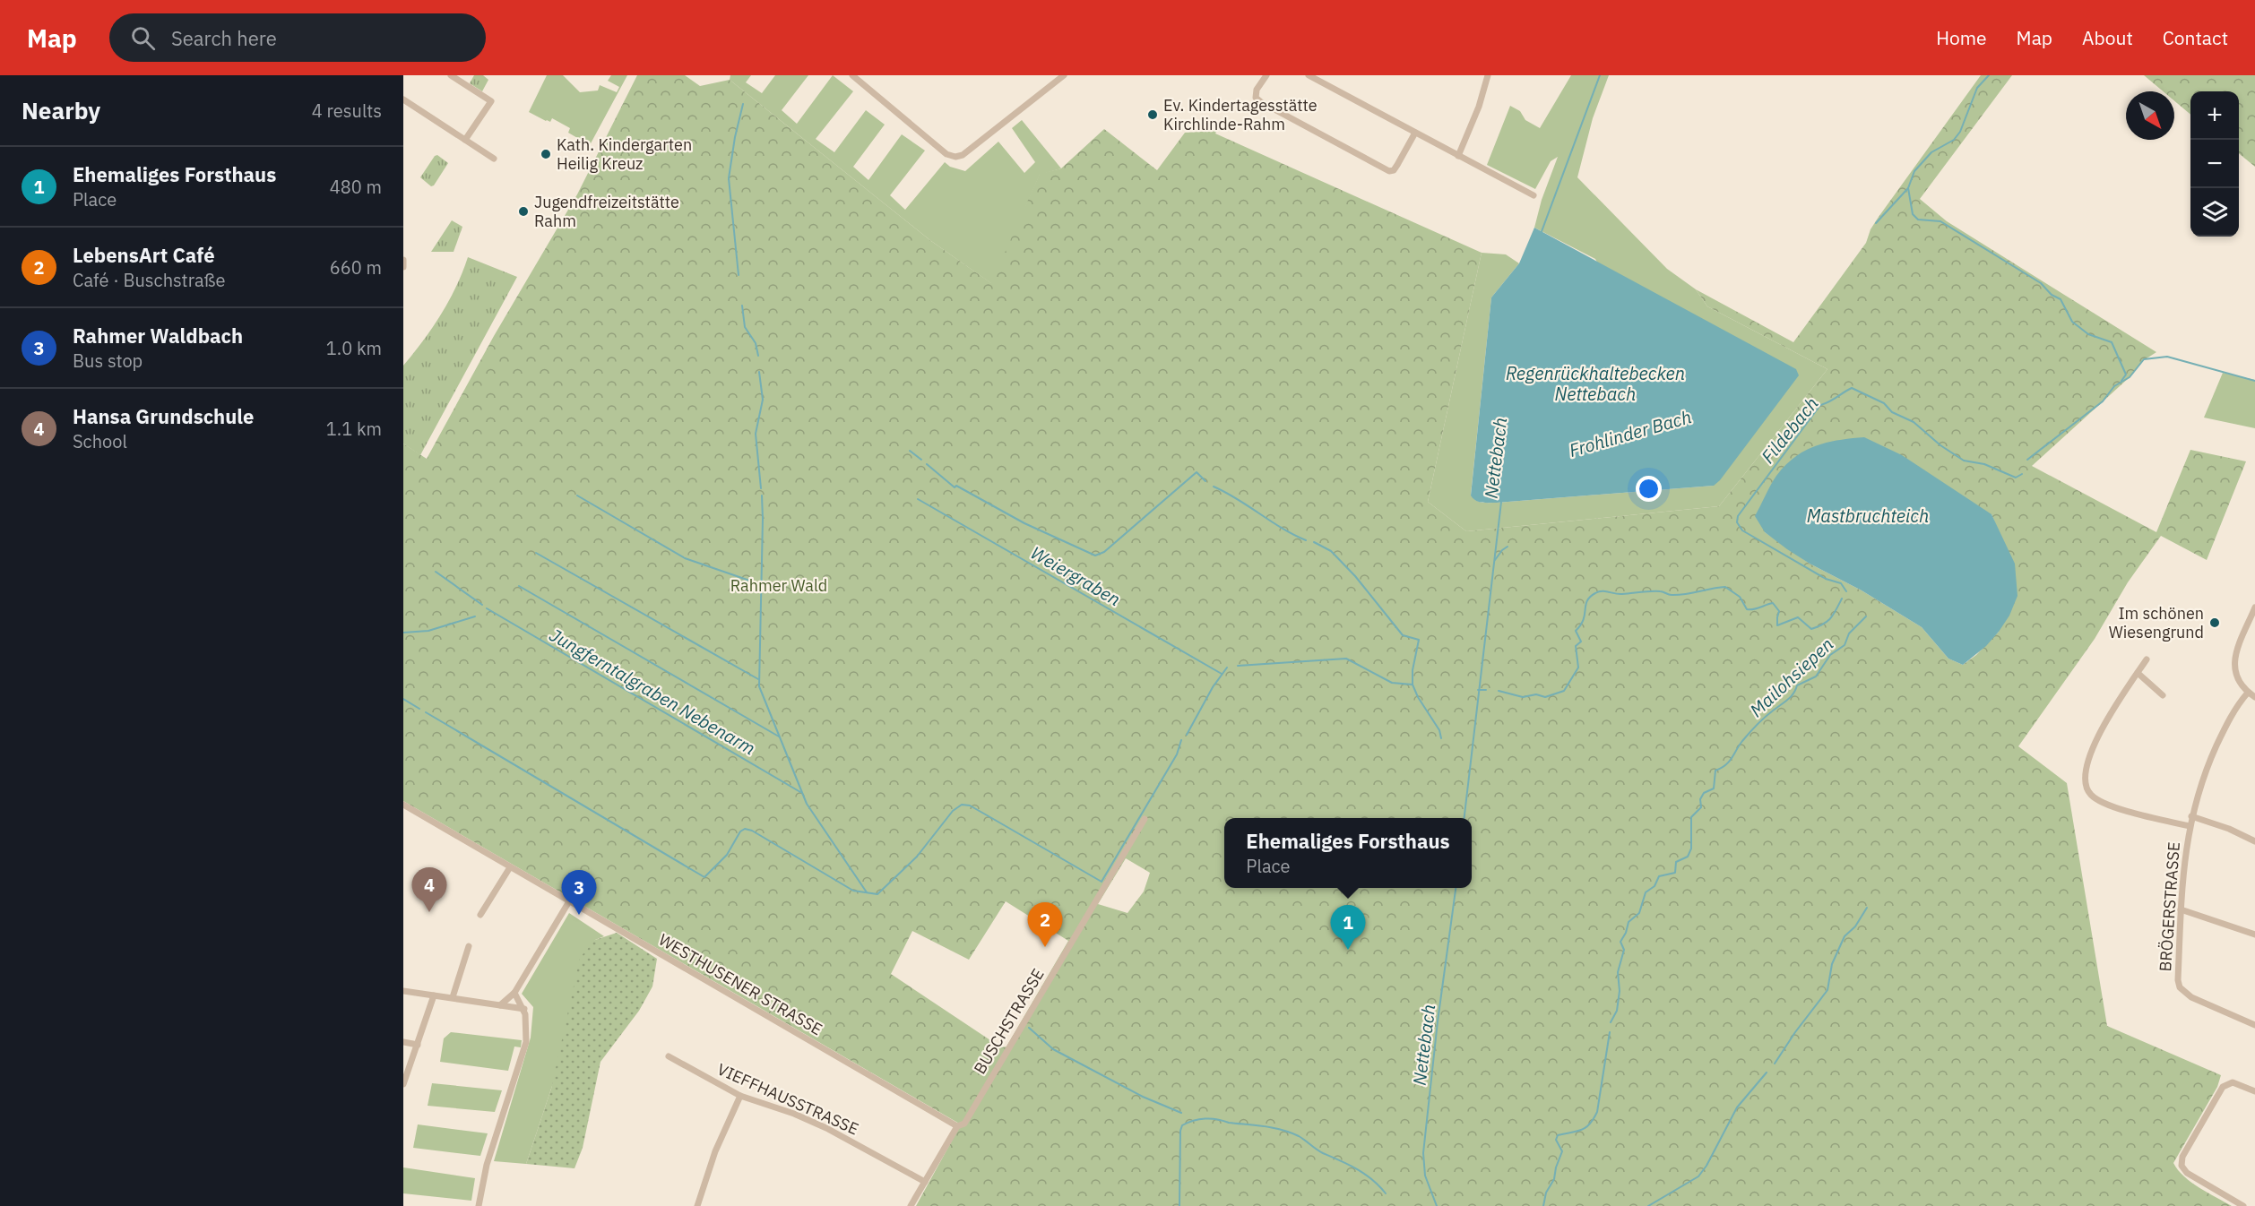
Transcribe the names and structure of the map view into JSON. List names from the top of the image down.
{
  "streets": {
    "street": [
      "BRÖGERSTRASSE",
      "WESTHUSENER STRASSE",
      "BUSCHSTRASSE",
      "VIEFFHAUSSTRASSE"
    ]
  },
  "crossings": [
    ["WESTHUSENER STRASSE", "BUSCHSTRASSE"],
    ["BUSCHSTRASSE", "VIEFFHAUSSTRASSE"]
  ],
  "water": [
    "Regenrückhaltebecken Nettebach",
    "Fildebach",
    "Frohlinder Bach",
    "Nettebach",
    "Mastbruchteich",
    "Weiergraben",
    "Mailohsiepen",
    "Jungferntalgraben Nebenarm"
  ],
  "parks": ["Rahmer Wald"],
  "places": [
    "Ev. Kindertagesstätte Kirchlinde-Rahm",
    "Kath. Kindergarten Heilig Kreuz",
    "Jugendfreizeitstätte Rahm",
    "Im schönen Wiesengrund"
  ],
  "north": "bottom right",
  "page": {
    "header": "Map",
    "search": "Search here",
    "nav": [
      "Home",
      "Map",
      "About",
      "Contact"
    ],
    "heading": ["Nearby", "4 results"],
    "map_buttons": ["+", "−"],
    "list": [
      {
        "mark": "1",
        "name": "Ehemaliges Forsthaus",
        "note": "Place",
        "value": "480 m"
      },
      {
        "mark": "2",
        "name": "LebensArt Café",
        "note": "Café · Buschstraße",
        "value": "660 m"
      },
      {
        "mark": "3",
        "name": "Rahmer Waldbach",
        "note": "Bus stop",
        "value": "1.0 km"
      },
      {
        "mark": "4",
        "name": "Hansa Grundschule",
        "note": "School",
        "value": "1.1 km"
      }
    ],
    "popup": ["Ehemaliges Forsthaus", "Place"],
    "pins": [
      "4",
      "3",
      "2",
      "1"
    ]
  }
}
